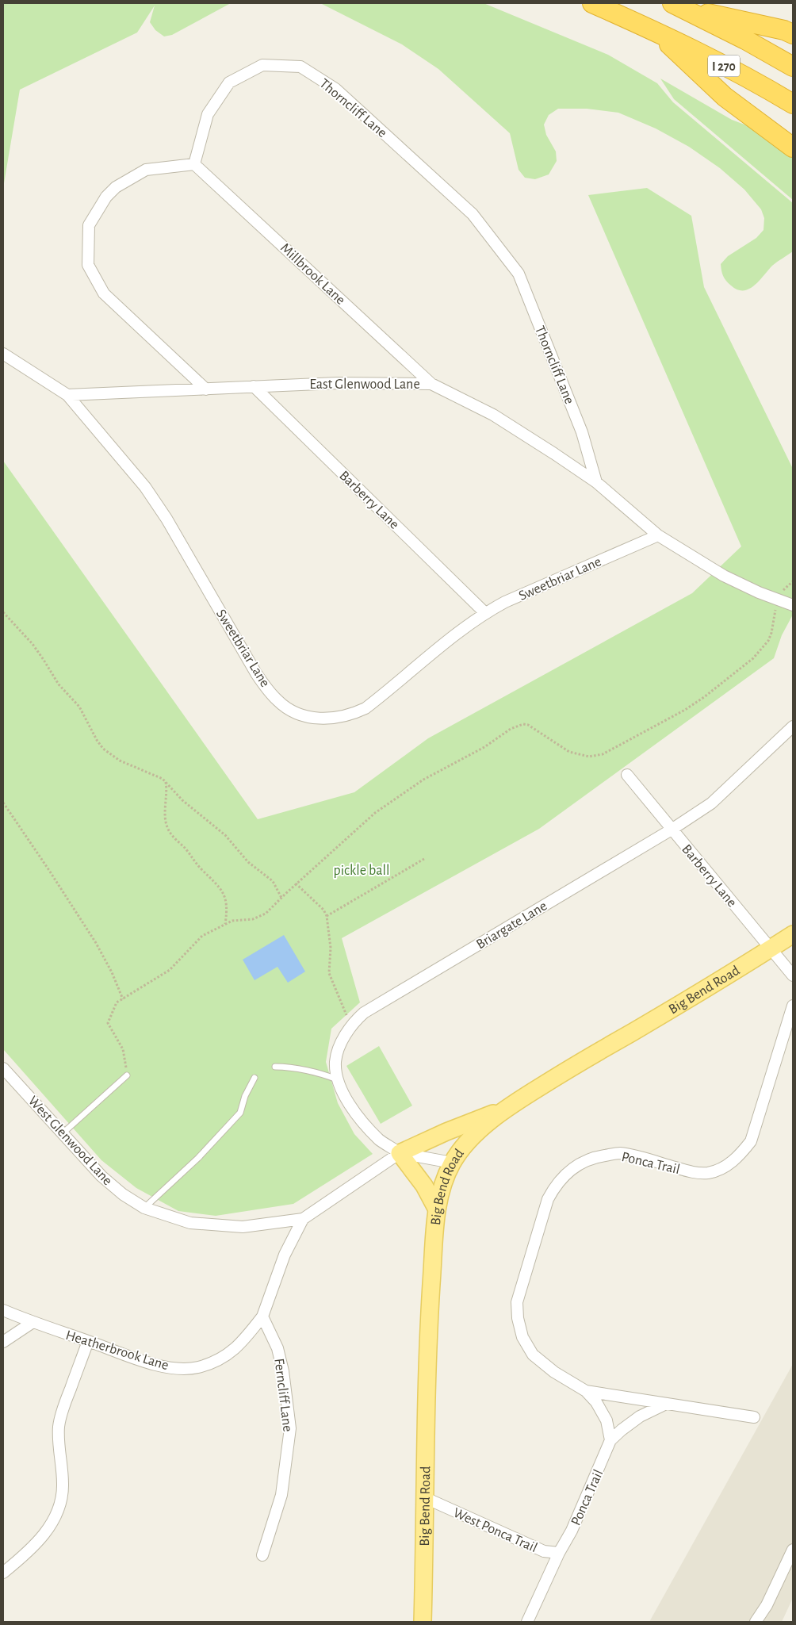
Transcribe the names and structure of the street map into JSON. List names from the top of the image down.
{
  "streets": {
    "highway": ["I 270"],
    "main road": ["Big Bend Road"],
    "street": [
      "Thorncliff Lane",
      "Millbrook Lane",
      "East Glenwood Lane",
      "Barberry Lane",
      "Sweetbriar Lane",
      "Briargate Lane",
      "West Glenwood Lane",
      "Ponca Trail",
      "Heatherbrook Lane",
      "Ferncliff Lane",
      "West Ponca Trail"
    ]
  },
  "crossings": [
    ["Thorncliff Lane", "Millbrook Lane"],
    ["Thorncliff Lane", "East Glenwood Lane"],
    ["Millbrook Lane", "East Glenwood Lane"],
    ["East Glenwood Lane", "Barberry Lane"],
    ["East Glenwood Lane", "Sweetbriar Lane"],
    ["Barberry Lane", "Sweetbriar Lane"],
    ["Barberry Lane", "Briargate Lane"],
    ["Barberry Lane", "Big Bend Road"],
    ["Briargate Lane", "West Glenwood Lane"],
    ["Big Bend Road", "West Ponca Trail"],
    ["Ponca Trail", "West Ponca Trail"],
    ["Heatherbrook Lane", "Ferncliff Lane"]
  ],
  "parks": ["pickle ball"]
}
